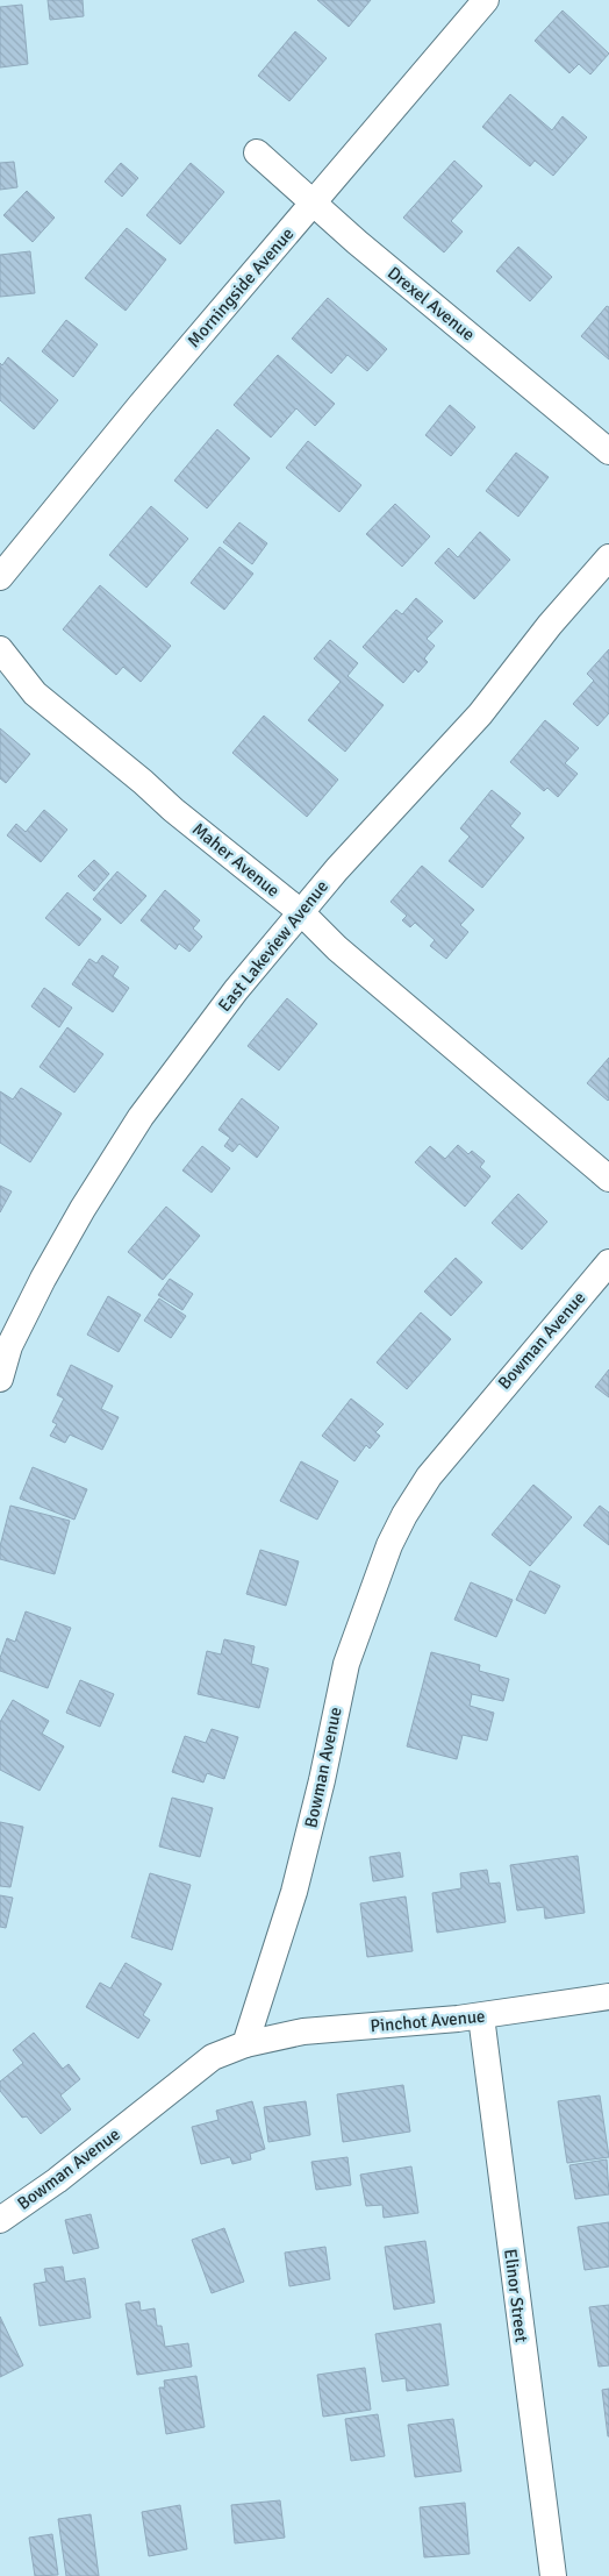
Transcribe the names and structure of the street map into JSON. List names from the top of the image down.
{
  "streets": {
    "street": [
      "Morningside Avenue",
      "Drexel Avenue",
      "Maher Avenue",
      "East Lakeview Avenue",
      "Bowman Avenue",
      "Pinchot Avenue",
      "Elinor Street"
    ]
  },
  "crossings": [
    ["Morningside Avenue", "Drexel Avenue"],
    ["Maher Avenue", "East Lakeview Avenue"],
    ["Bowman Avenue", "Pinchot Avenue"],
    ["Pinchot Avenue", "Elinor Street"]
  ]
}
